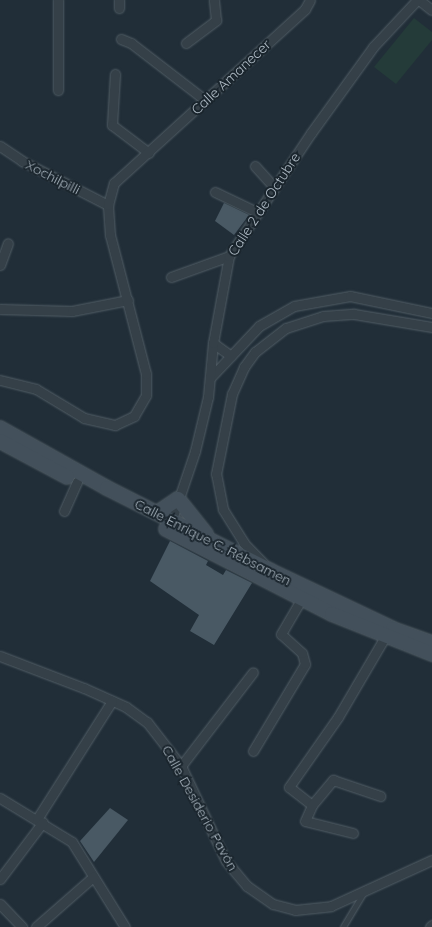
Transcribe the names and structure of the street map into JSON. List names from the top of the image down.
{
  "streets": {
    "main road": ["Calle Enrique C. Rébsamen"],
    "street": [
      "Calle Amanecer",
      "Xochilpilli",
      "Calle 2 de Octubre",
      "Calle Desiderio Pavón"
    ]
  },
  "crossings": [
    ["Calle Amanecer", "Xochilpilli"],
    ["Calle 2 de Octubre", "Calle Enrique C. Rébsamen"]
  ]
}
